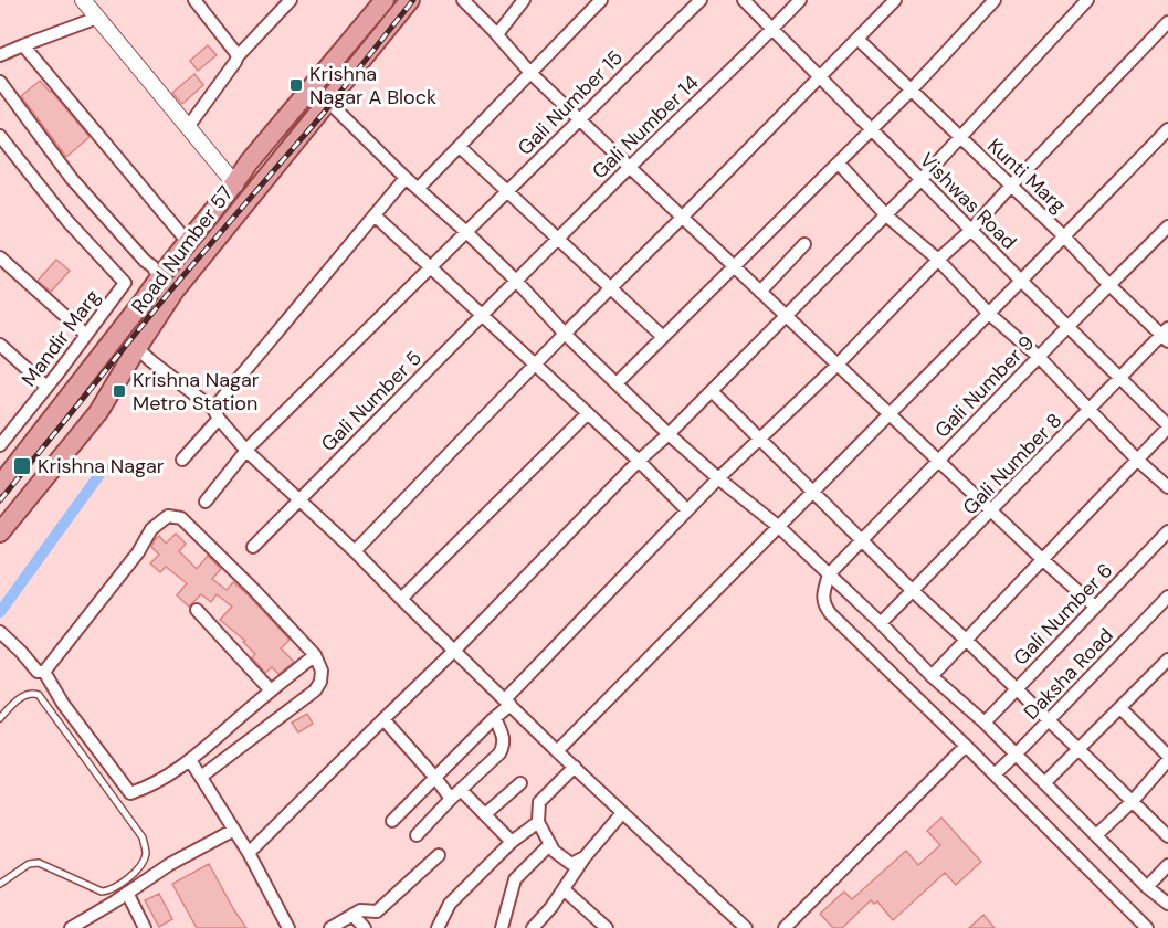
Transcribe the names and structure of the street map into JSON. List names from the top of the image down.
{
  "streets": {
    "main road": ["Road Number 57"],
    "street": [
      "Gali Number 15",
      "Gali Number 14",
      "Kunti Marg",
      "Vishwas Road",
      "Mandir Marg",
      "Gali Number 9",
      "Gali Number 5",
      "Gali Number 8",
      "Gali Number 6",
      "Daksha Road"
    ]
  },
  "crossings": [
    ["Gali Number 14", "Vishwas Road"],
    ["Gali Number 14", "Gali Number 5"],
    ["Kunti Marg", "Gali Number 9"],
    ["Kunti Marg", "Gali Number 8"],
    ["Vishwas Road", "Gali Number 9"],
    ["Vishwas Road", "Gali Number 8"]
  ],
  "places": {
    "transit": ["Krishna Nagar A Block", "Krishna Nagar Metro Station", "Krishna Nagar"]
  }
}
